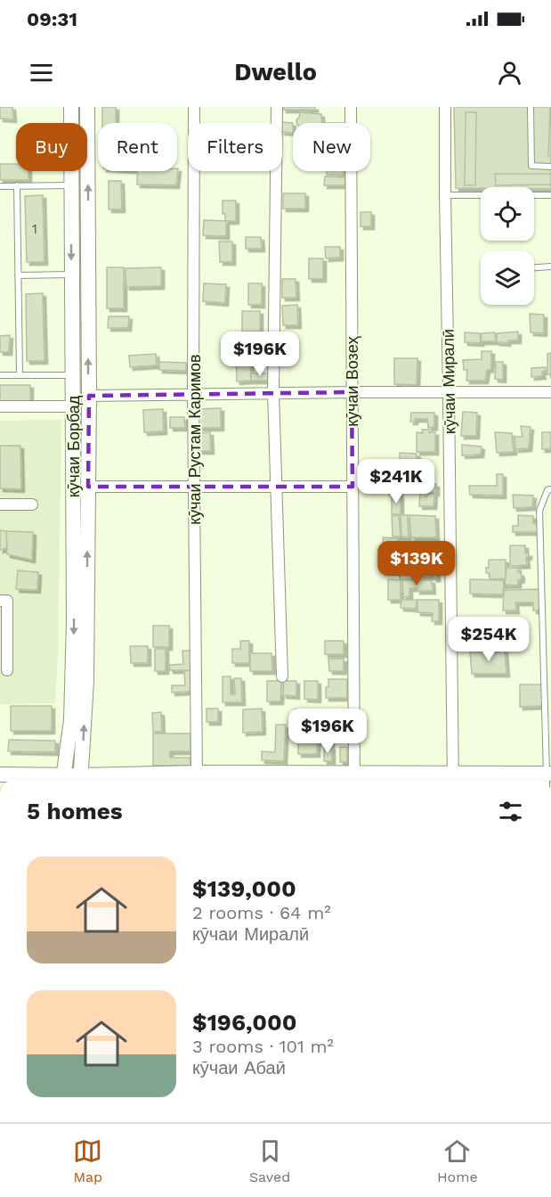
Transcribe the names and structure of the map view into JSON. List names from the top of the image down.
{
  "streets": {
    "main road": ["кӯчаи Борбад"],
    "street": ["кӯчаи Возеҳ", "кӯчаи Миралӣ", "кӯчаи Рустам Каримов"]
  },
  "house_numbers": ["1"],
  "page": {
    "status": "09:31",
    "header": "Dwello",
    "chip": [
      "Buy",
      "Rent",
      "Filters",
      "New"
    ],
    "price": [
      "$196K",
      "$241K",
      "$139K",
      "$254K",
      "$196K"
    ],
    "heading": "5 homes",
    "list": [
      {
        "name": "$139,000",
        "note": "2 rooms · 64 m² · кӯчаи Миралӣ"
      },
      {
        "name": "$196,000",
        "note": "3 rooms · 101 m² · кӯчаи Абаӣ"
      }
    ],
    "tabs": ["Map", "Saved", "Home"]
  }
}
